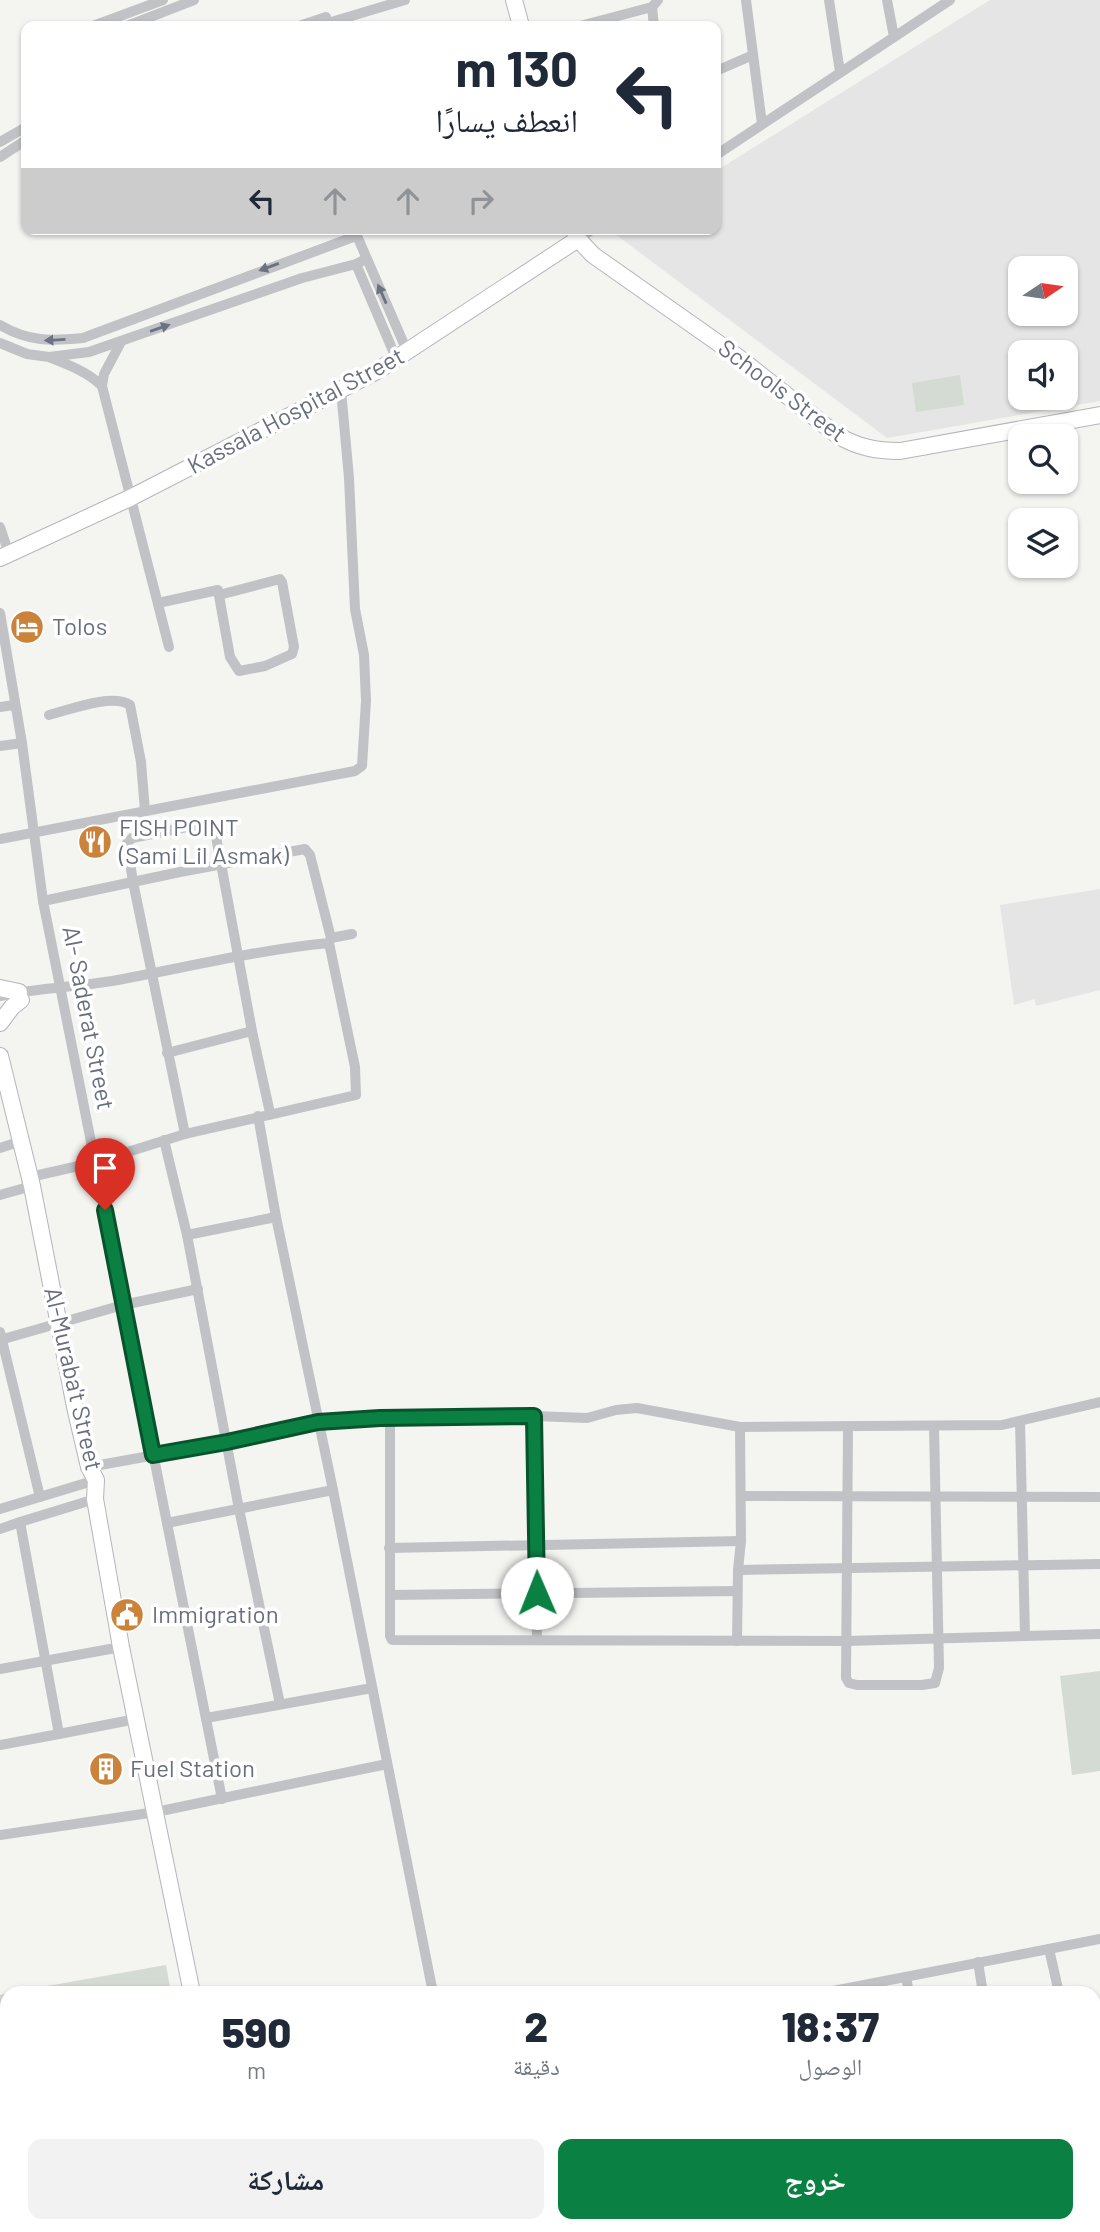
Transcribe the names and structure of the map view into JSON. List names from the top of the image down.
{
  "streets": {
    "street": [
      "Schools Street",
      "Kassala Hospital Street",
      "Al- Saderat Street",
      "Al-Muraba't Street"
    ]
  },
  "places": {
    "hotel": ["Tolos"],
    "restaurant": ["FISH POINT (Sami Lil Asmak)"],
    "public building": ["Immigration"],
    "building": ["Fuel Station"]
  },
  "north": "right",
  "page": {
    "turn": ["130 m", "انعطف يسارًا"],
    "eta": [
      "18:37",
      "الوصول",
      "2",
      "دقيقة",
      "590",
      "m"
    ],
    "buttons": ["خروج", "مشاركة"]
  }
}
